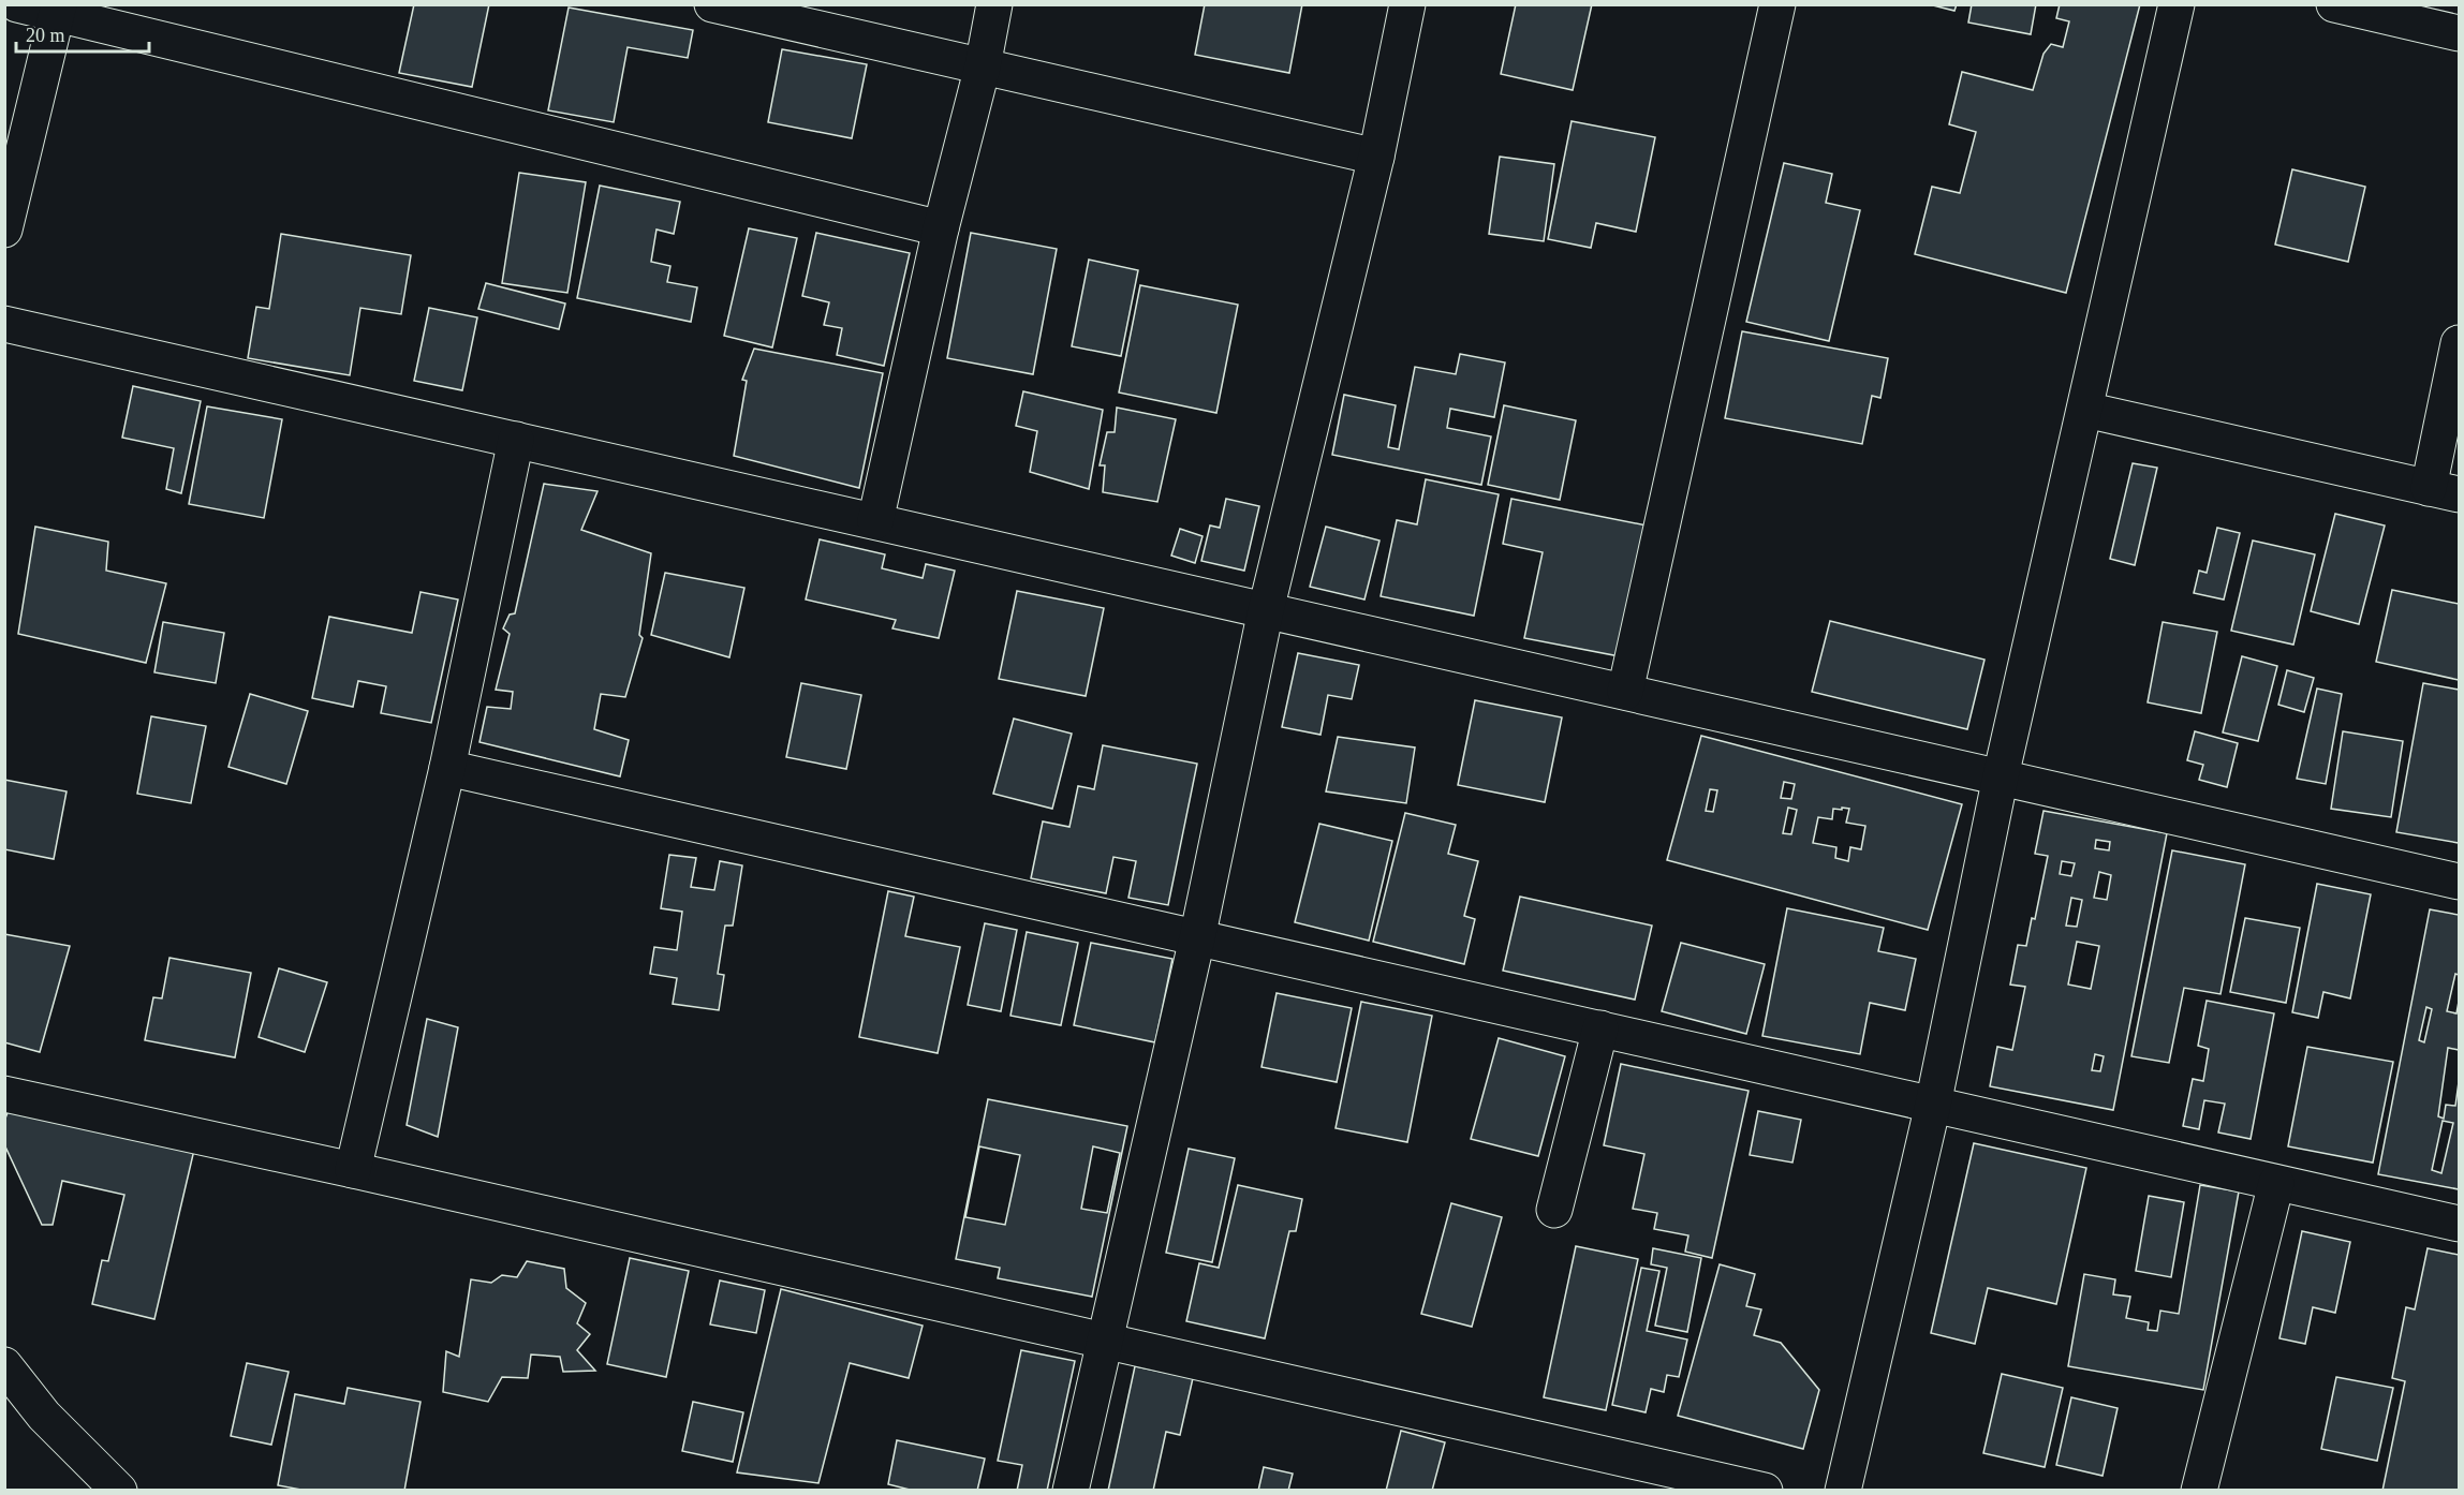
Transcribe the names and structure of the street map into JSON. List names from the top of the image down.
{
  "scale_bar": "20 m"
}
